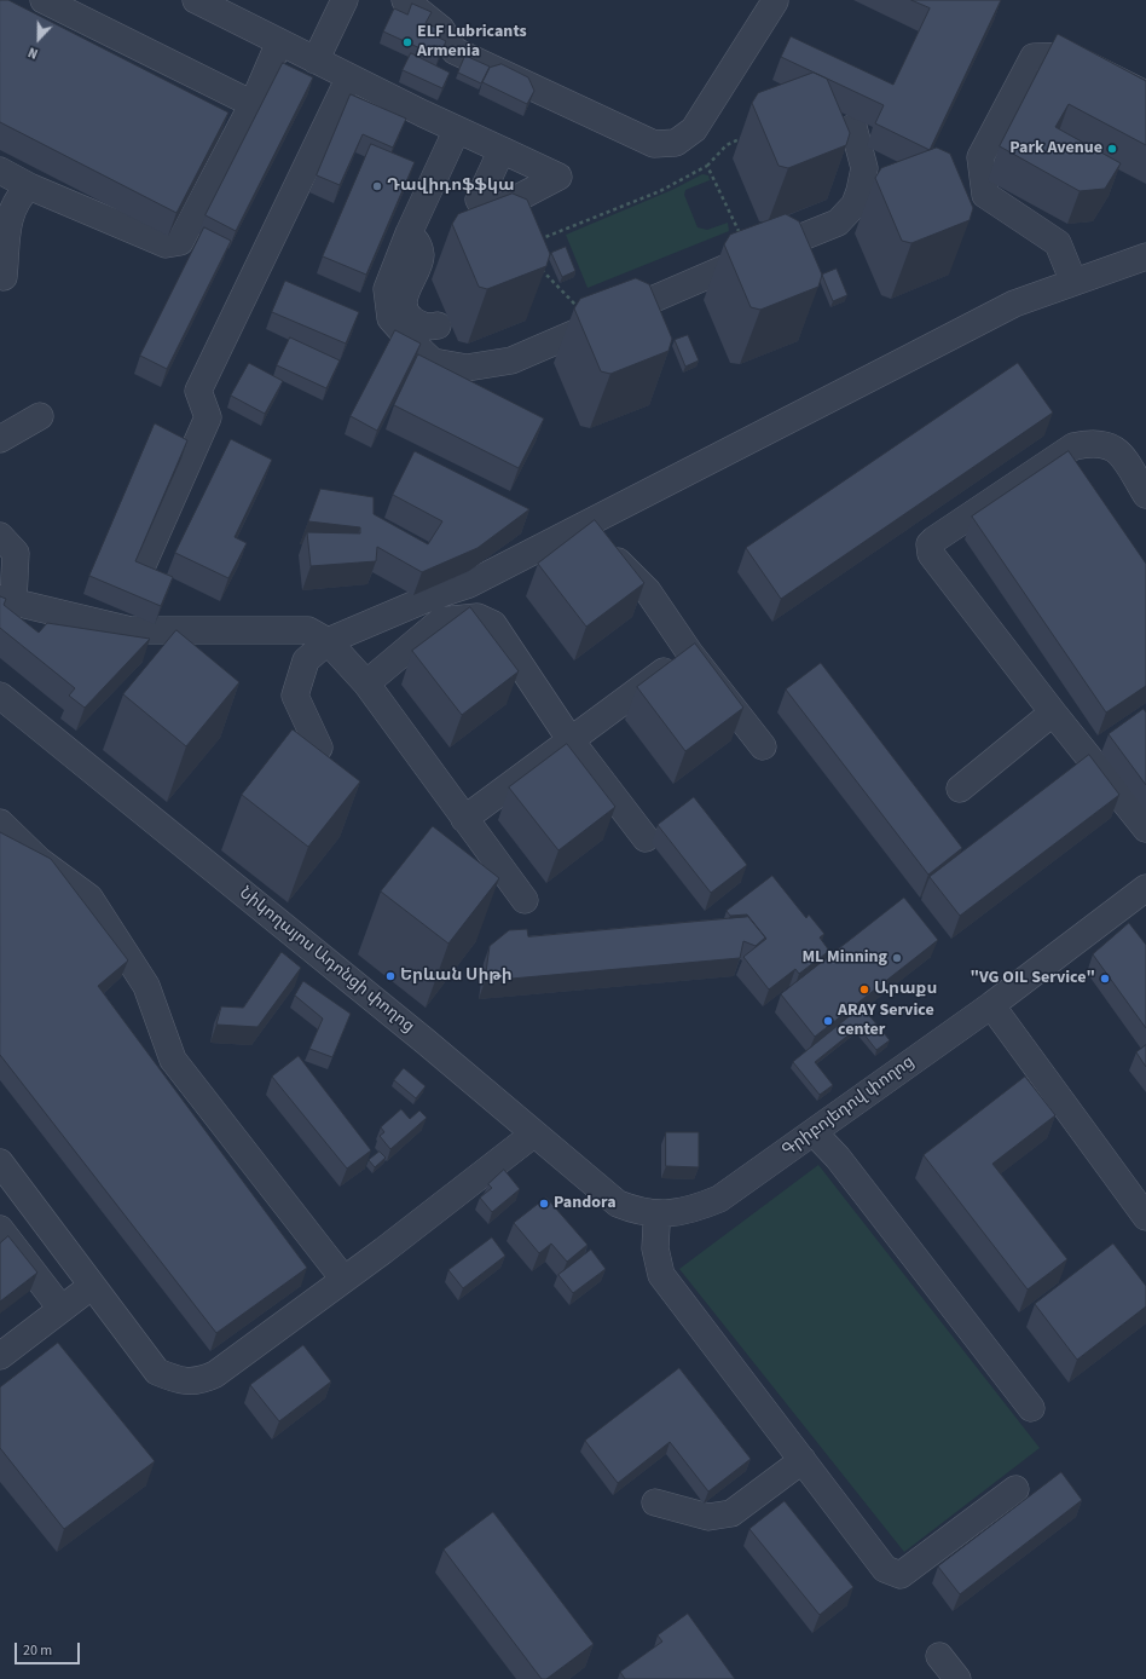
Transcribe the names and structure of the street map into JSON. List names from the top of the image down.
{
  "streets": {
    "street": ["Նիկողայոս Ադոնցի փողոց", "Գրիբոյեդով փողոց"]
  },
  "crossings": [
    ["Նիկողայոս Ադոնցի փողոց", "Գրիբոյեդով փողոց"]
  ],
  "places": [
    "ELF Lubricants Armenia",
    "Park Avenue",
    "Դավիդոֆֆկա",
    "ML Minning",
    "Երևան Սիթի",
    "\"VG OIL Service\"",
    "Արաքս",
    "ARAY Service center",
    "Pandora"
  ],
  "scale_bar": "20 m",
  "north": "bottom"
}
